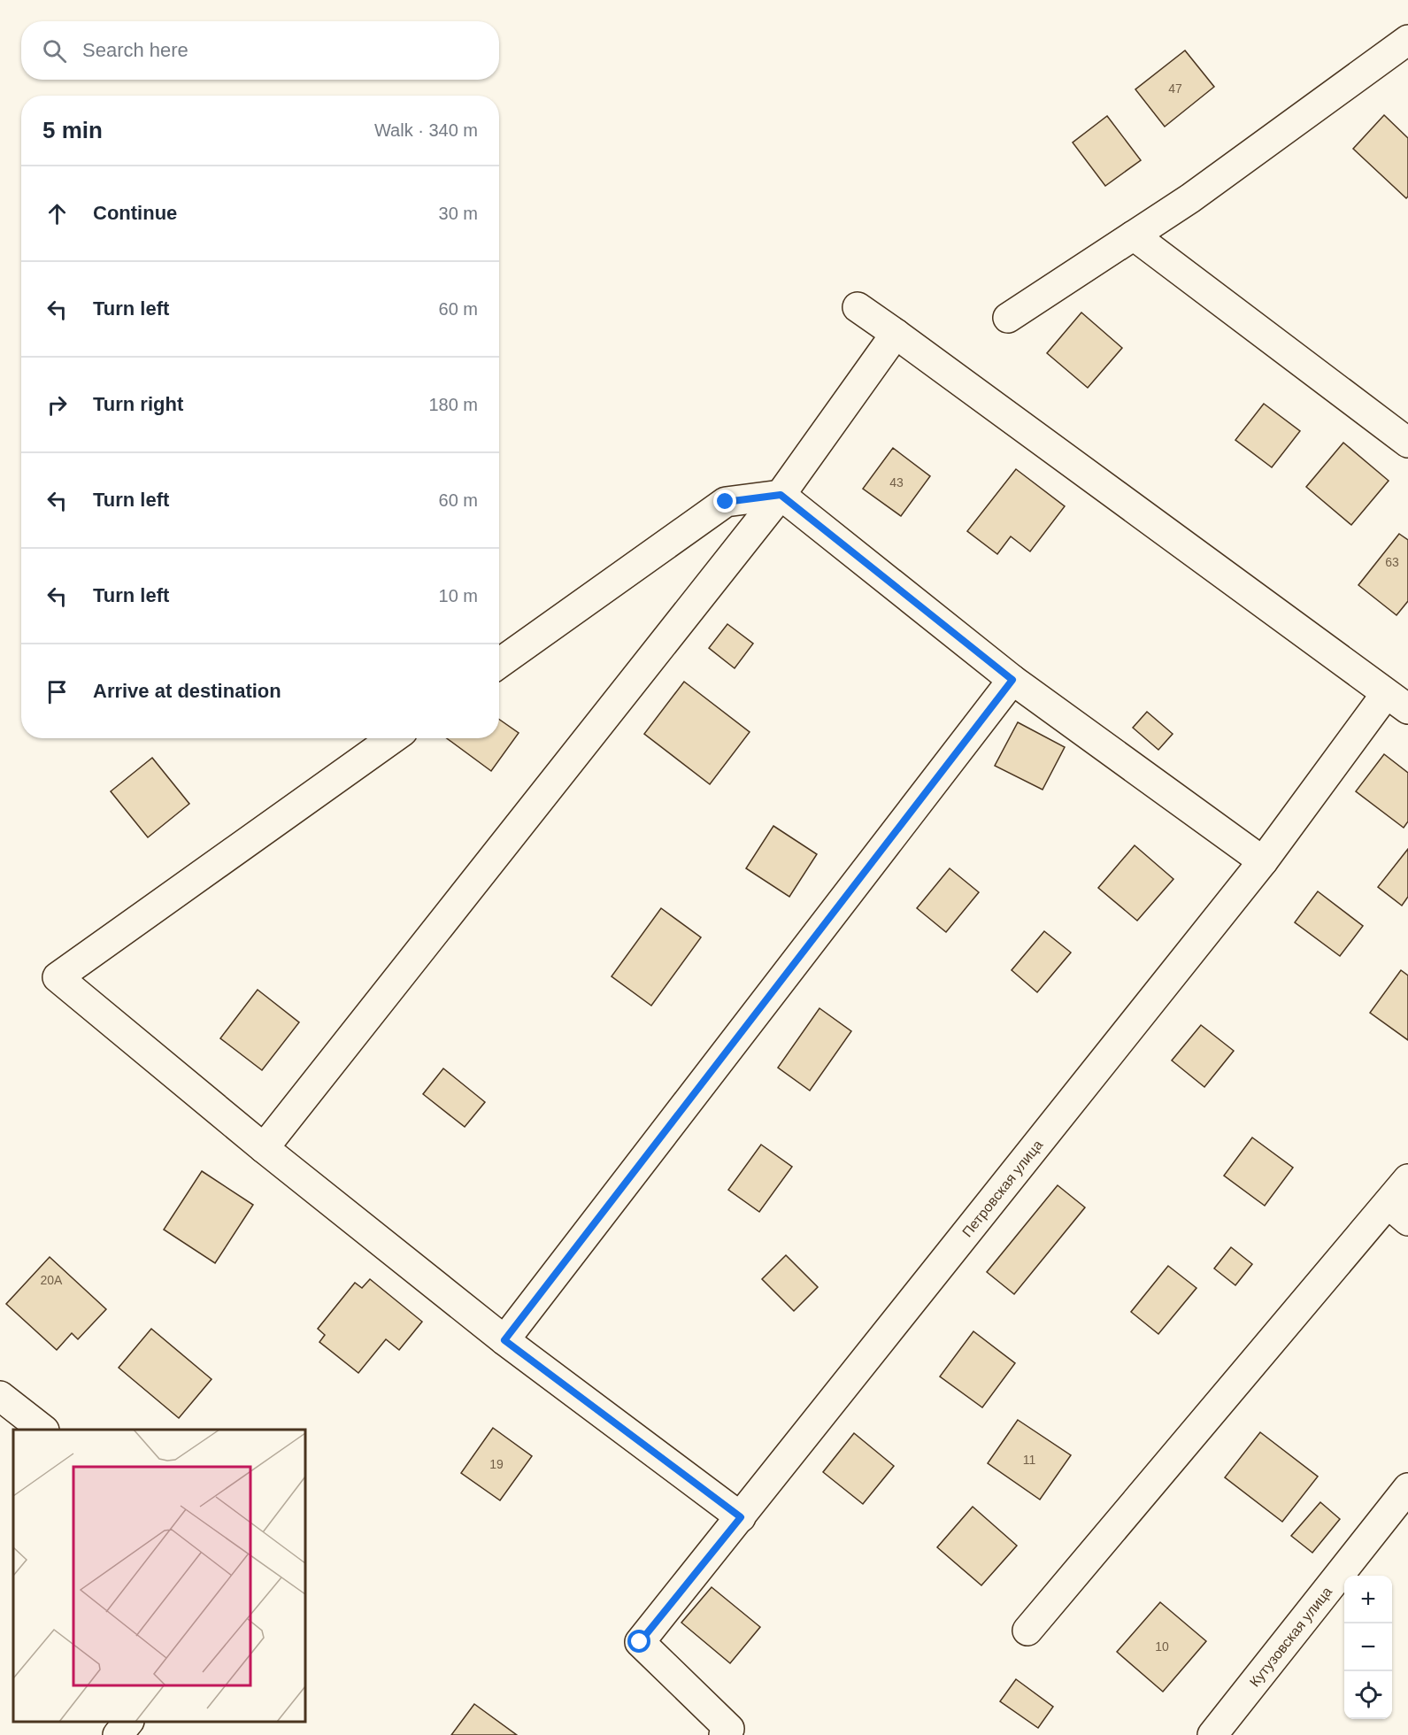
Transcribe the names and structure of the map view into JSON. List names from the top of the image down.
{
  "streets": {
    "street": ["Петровская улица", "Кутузовская улица"]
  },
  "house_numbers": [
    "47",
    "43",
    "63",
    "20А",
    "11",
    "19",
    "10"
  ],
  "page": {
    "search": "Search here",
    "heading": ["5 min", "Walk · 340 m"],
    "list": [
      ["Continue", "30 m"],
      ["Turn left", "60 m"],
      ["Turn right", "180 m"],
      ["Turn left", "60 m"],
      ["Turn left", "10 m"],
      "Arrive at destination"
    ],
    "map_buttons": ["+", "−"]
  }
}
